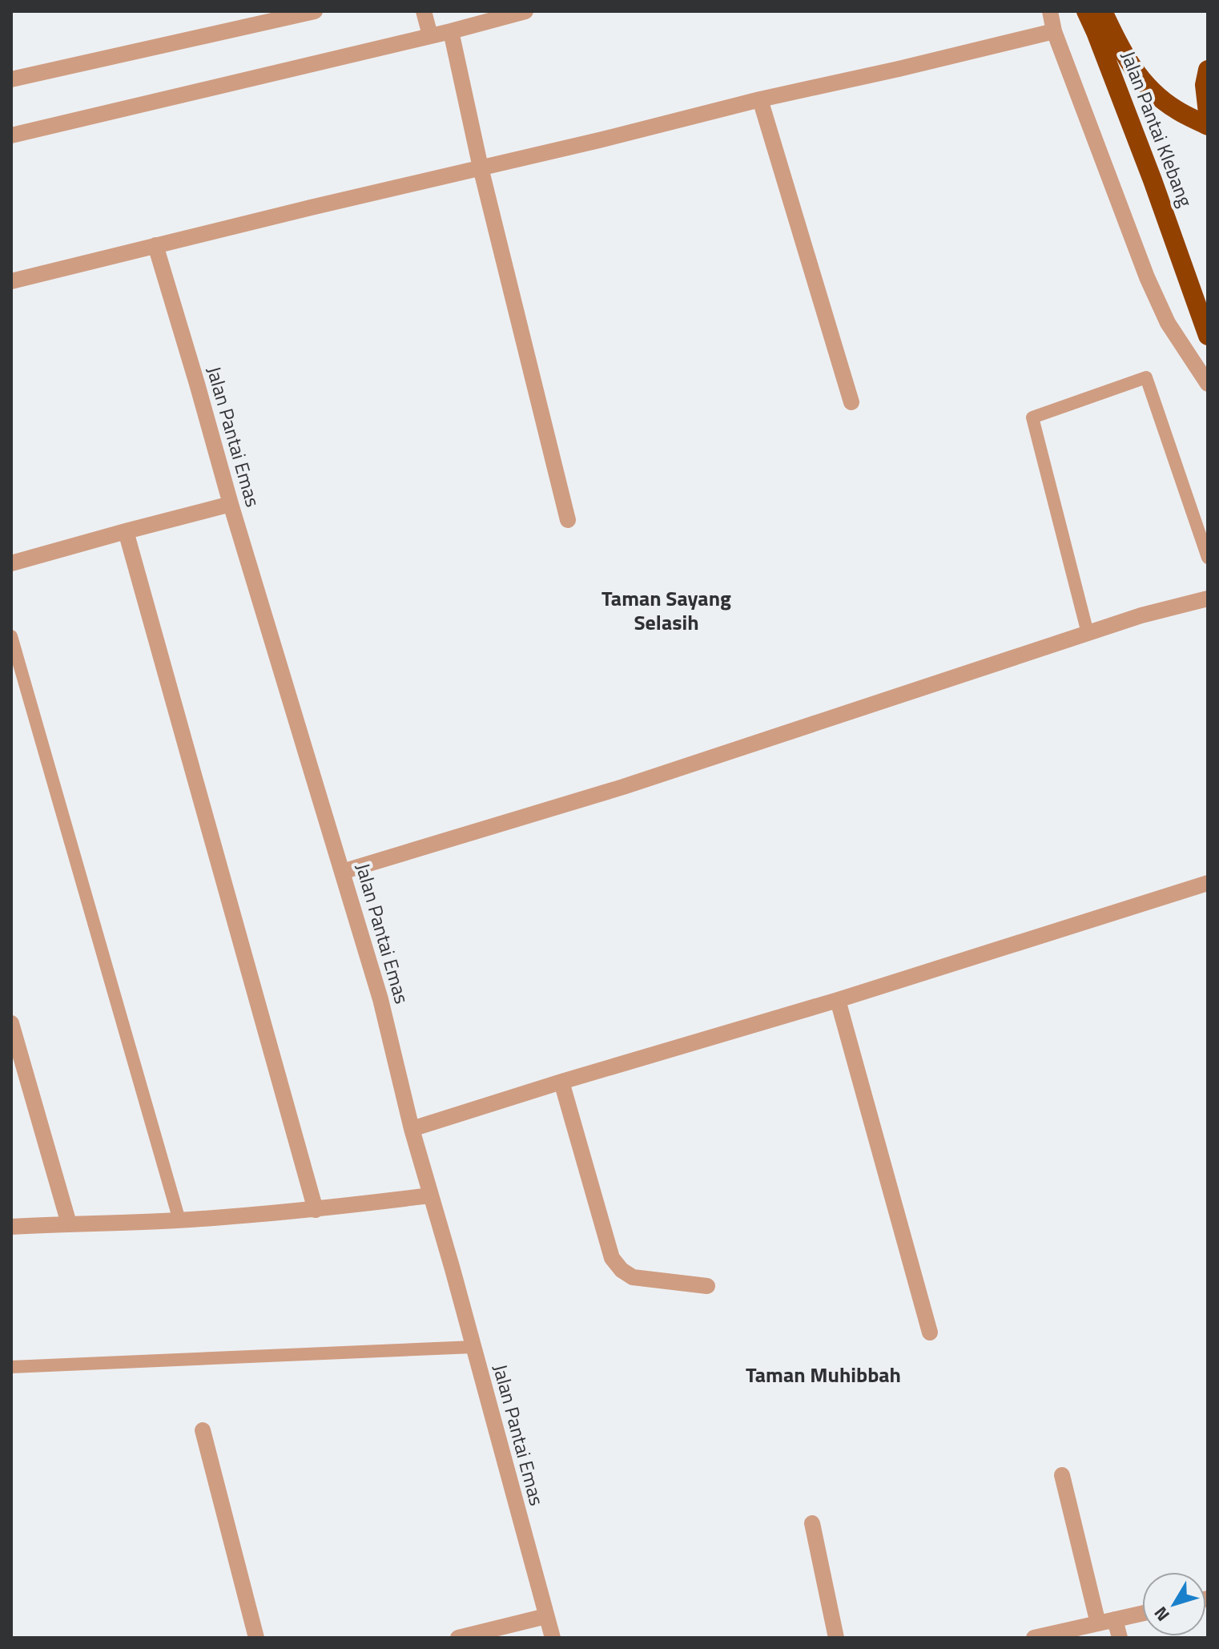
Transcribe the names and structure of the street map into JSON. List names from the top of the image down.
{
  "streets": {
    "highway": ["Jalan Pantai Klebang"],
    "street": ["Jalan Pantai Emas"]
  },
  "districts": ["Taman Sayang Selasih", "Taman Muhibbah"],
  "north": "bottom left"
}
